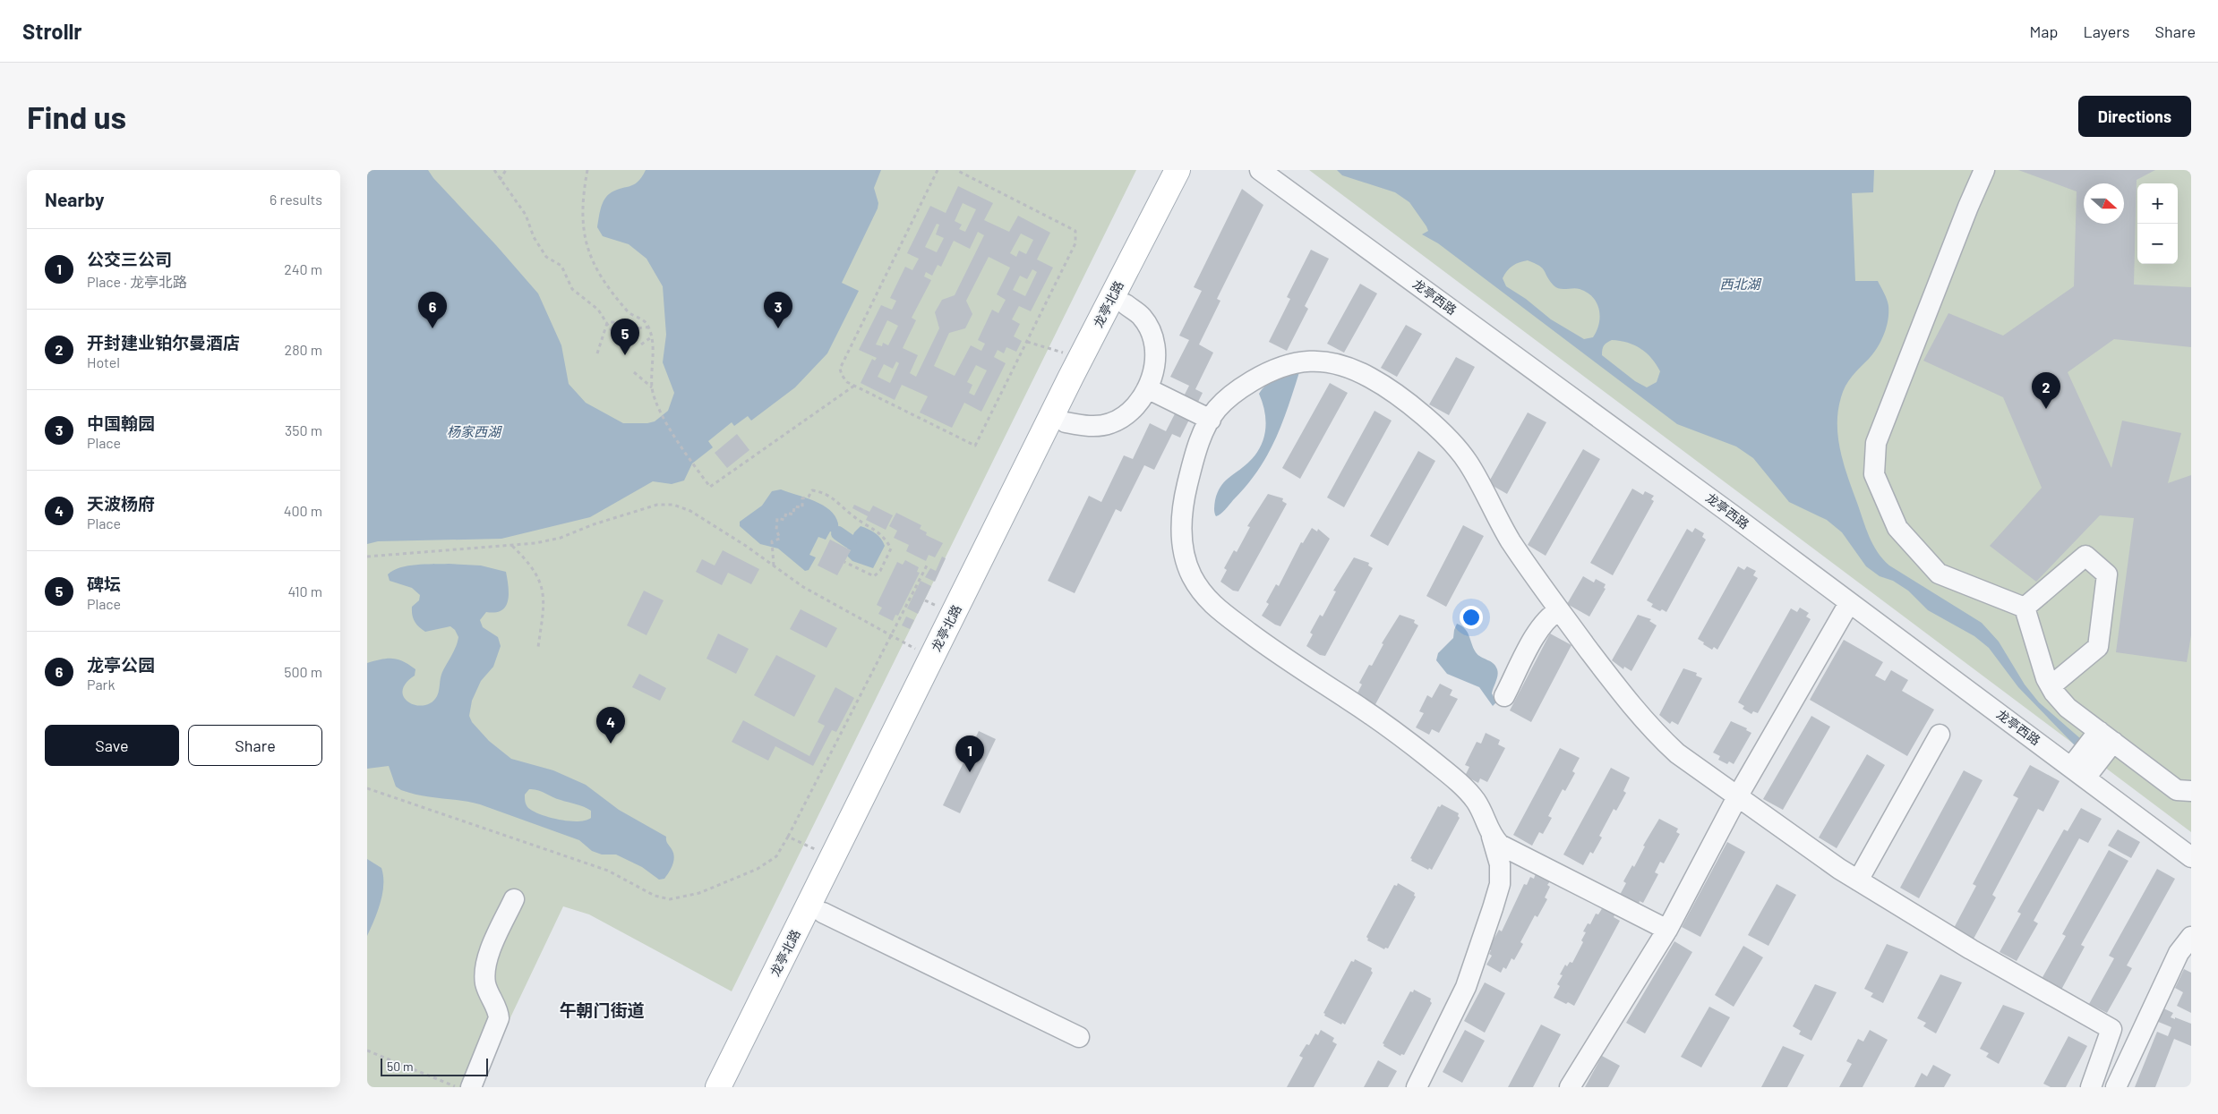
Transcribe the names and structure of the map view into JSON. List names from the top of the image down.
{
  "streets": {
    "main road": ["龙亭北路"],
    "street": ["龙亭西路"]
  },
  "districts": ["午朝门街道"],
  "water": ["西北湖", "杨家西湖"],
  "scale_bar": "50 m",
  "north": "right",
  "page": {
    "header": "Strollr",
    "nav": ["Map", "Layers", "Share"],
    "buttons": [
      "Directions",
      ["Save", "Share"]
    ],
    "title": "Find us",
    "heading": ["Nearby", "6 results"],
    "map_buttons": ["+", "−"],
    "list": [
      {
        "mark": "1",
        "name": "公交三公司",
        "note": "Place · 龙亭北路",
        "value": "240 m"
      },
      {
        "mark": "2",
        "name": "开封建业铂尔曼酒店",
        "note": "Hotel",
        "value": "280 m"
      },
      {
        "mark": "3",
        "name": "中国翰园",
        "note": "Place",
        "value": "350 m"
      },
      {
        "mark": "4",
        "name": "天波杨府",
        "note": "Place",
        "value": "400 m"
      },
      {
        "mark": "5",
        "name": "碑坛",
        "note": "Place",
        "value": "410 m"
      },
      {
        "mark": "6",
        "name": "龙亭公园",
        "note": "Park",
        "value": "500 m"
      }
    ],
    "pins": [
      "3",
      "6",
      "5",
      "2",
      "4",
      "1"
    ],
    "scale": "50 m"
  }
}
